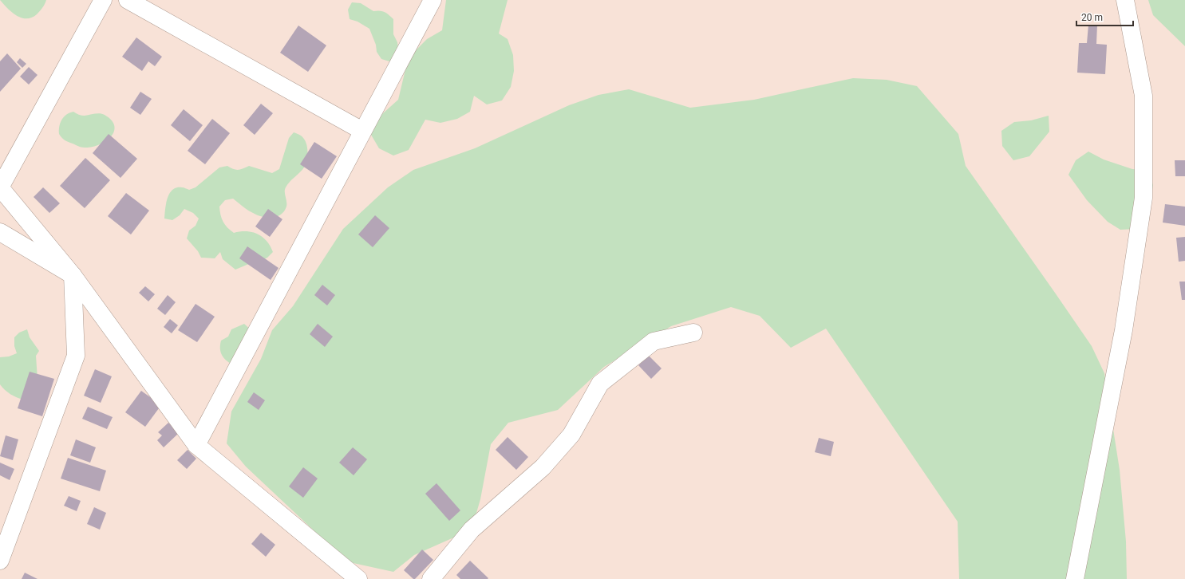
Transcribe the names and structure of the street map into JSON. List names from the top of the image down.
{
  "scale_bar": "20 m"
}
